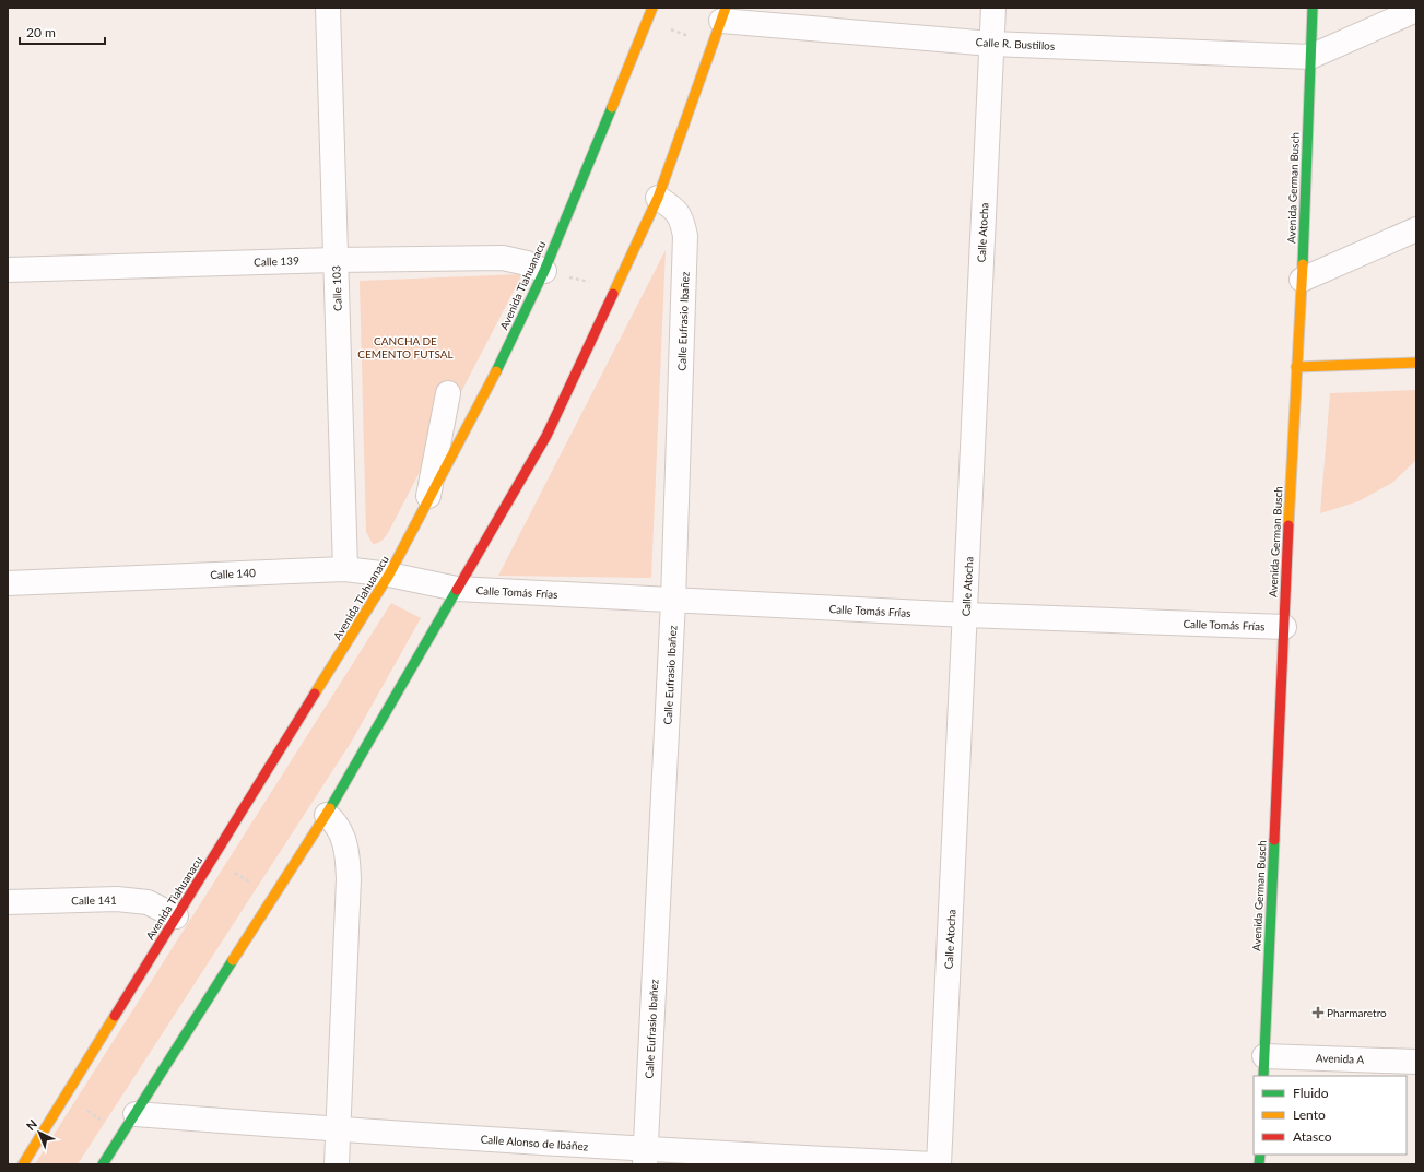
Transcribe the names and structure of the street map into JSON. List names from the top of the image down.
{
  "streets": {
    "main road": ["Avenida German Busch", "Avenida Tiahuanacu"],
    "street": [
      "Calle R. Bustillos",
      "Calle Atocha",
      "Calle 139",
      "Calle 103",
      "Calle Eufrasio Ibañez",
      "Calle 140",
      "Calle Tomás Frías",
      "Calle 141",
      "Avenida A",
      "Calle Alonso de Ibáñez"
    ]
  },
  "crossings": [
    ["Calle R. Bustillos", "Avenida German Busch"],
    ["Calle R. Bustillos", "Calle Atocha"],
    ["Avenida German Busch", "Calle Tomás Frías"],
    ["Avenida German Busch", "Avenida A"],
    ["Calle Atocha", "Calle Tomás Frías"],
    ["Calle 139", "Avenida Tiahuanacu"],
    ["Calle 139", "Calle 103"],
    ["Avenida Tiahuanacu", "Calle 140"],
    ["Avenida Tiahuanacu", "Calle 141"],
    ["Calle 103", "Calle 140"],
    ["Calle Eufrasio Ibañez", "Calle Tomás Frías"],
    ["Calle Eufrasio Ibañez", "Calle Alonso de Ibáñez"],
    ["Calle 140", "Calle Tomás Frías"]
  ],
  "parks": ["CANCHA DE CEMENTO FUTSAL"],
  "places": {
    "health": ["Pharmaretro"]
  },
  "legend": ["Fluido", "Lento", "Atasco"],
  "scale_bar": "20 m",
  "north": "top left"
}
